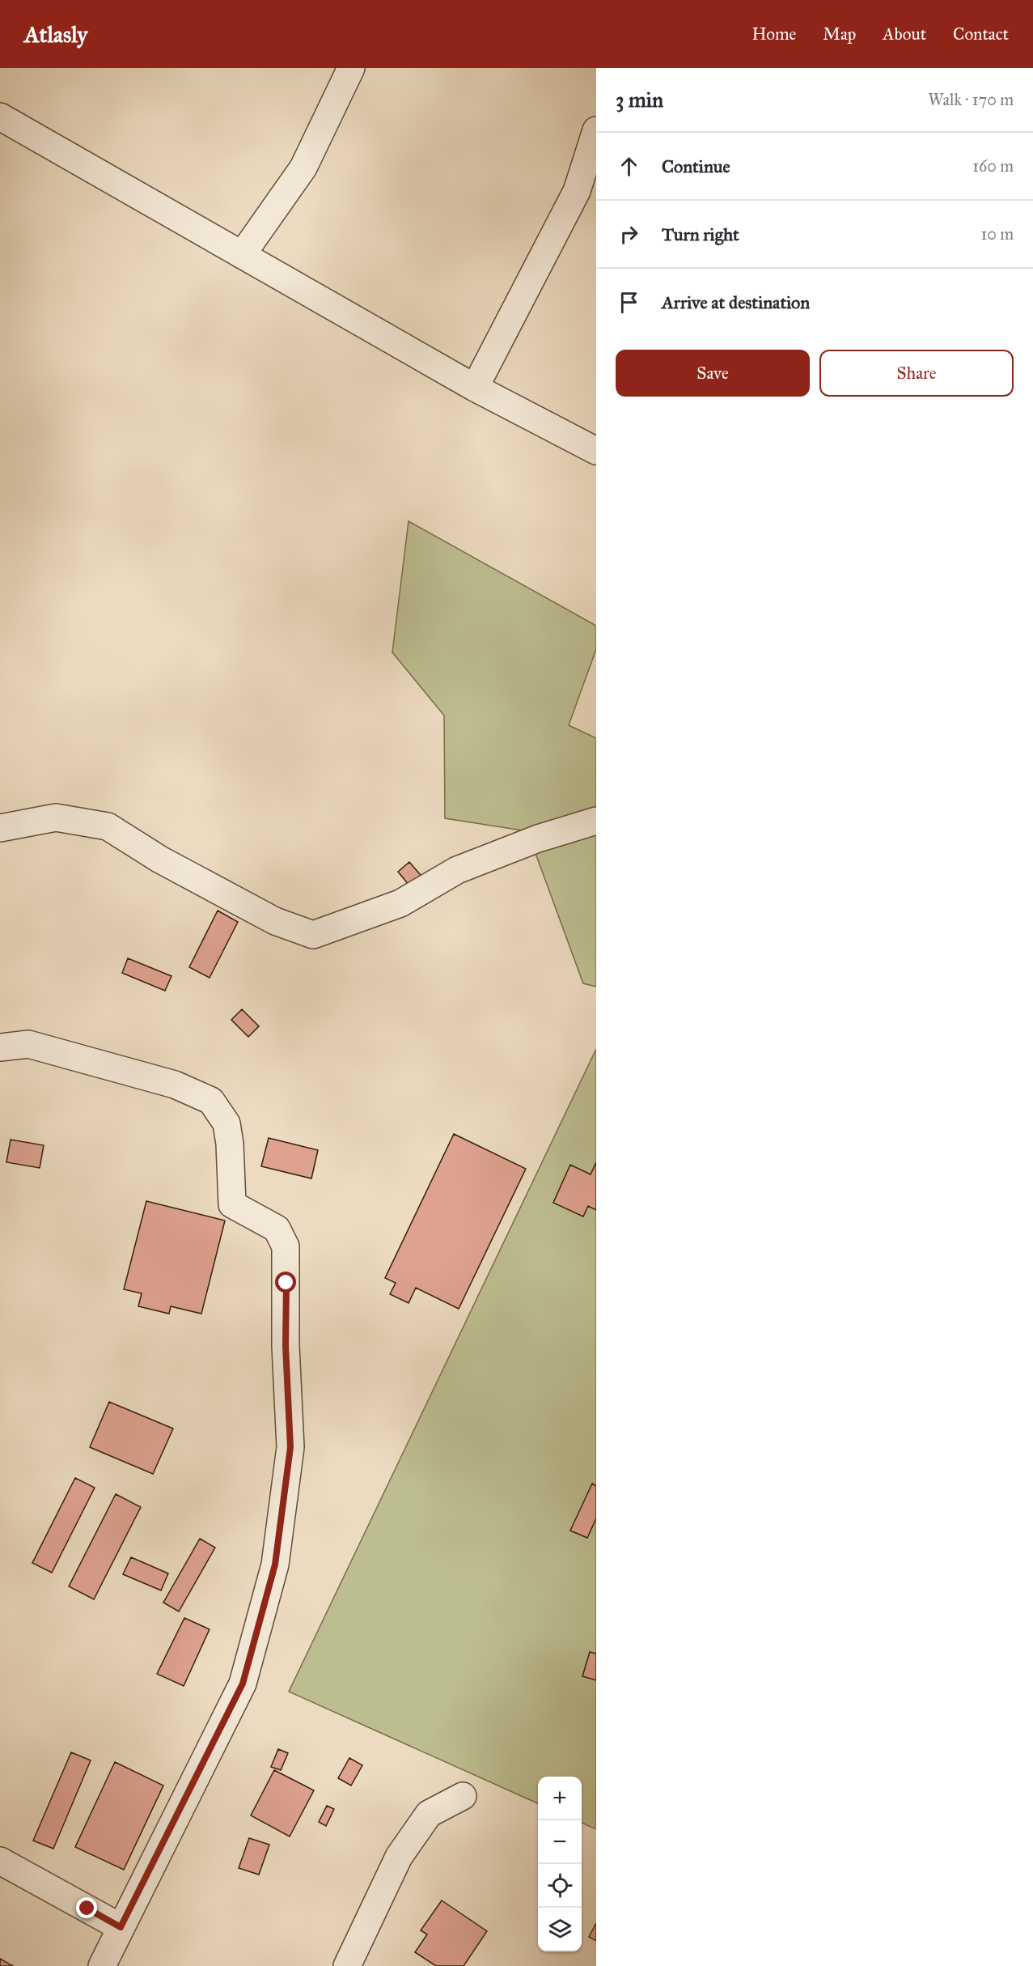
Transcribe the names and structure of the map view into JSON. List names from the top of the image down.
{
  "page": {
    "header": "Atlasly",
    "nav": [
      "Home",
      "Map",
      "About",
      "Contact"
    ],
    "heading": ["3 min", "Walk · 170 m"],
    "list": [
      ["Continue", "160 m"],
      ["Turn right", "10 m"],
      "Arrive at destination"
    ],
    "buttons": ["Save", "Share"],
    "map_buttons": ["+", "−"]
  }
}
